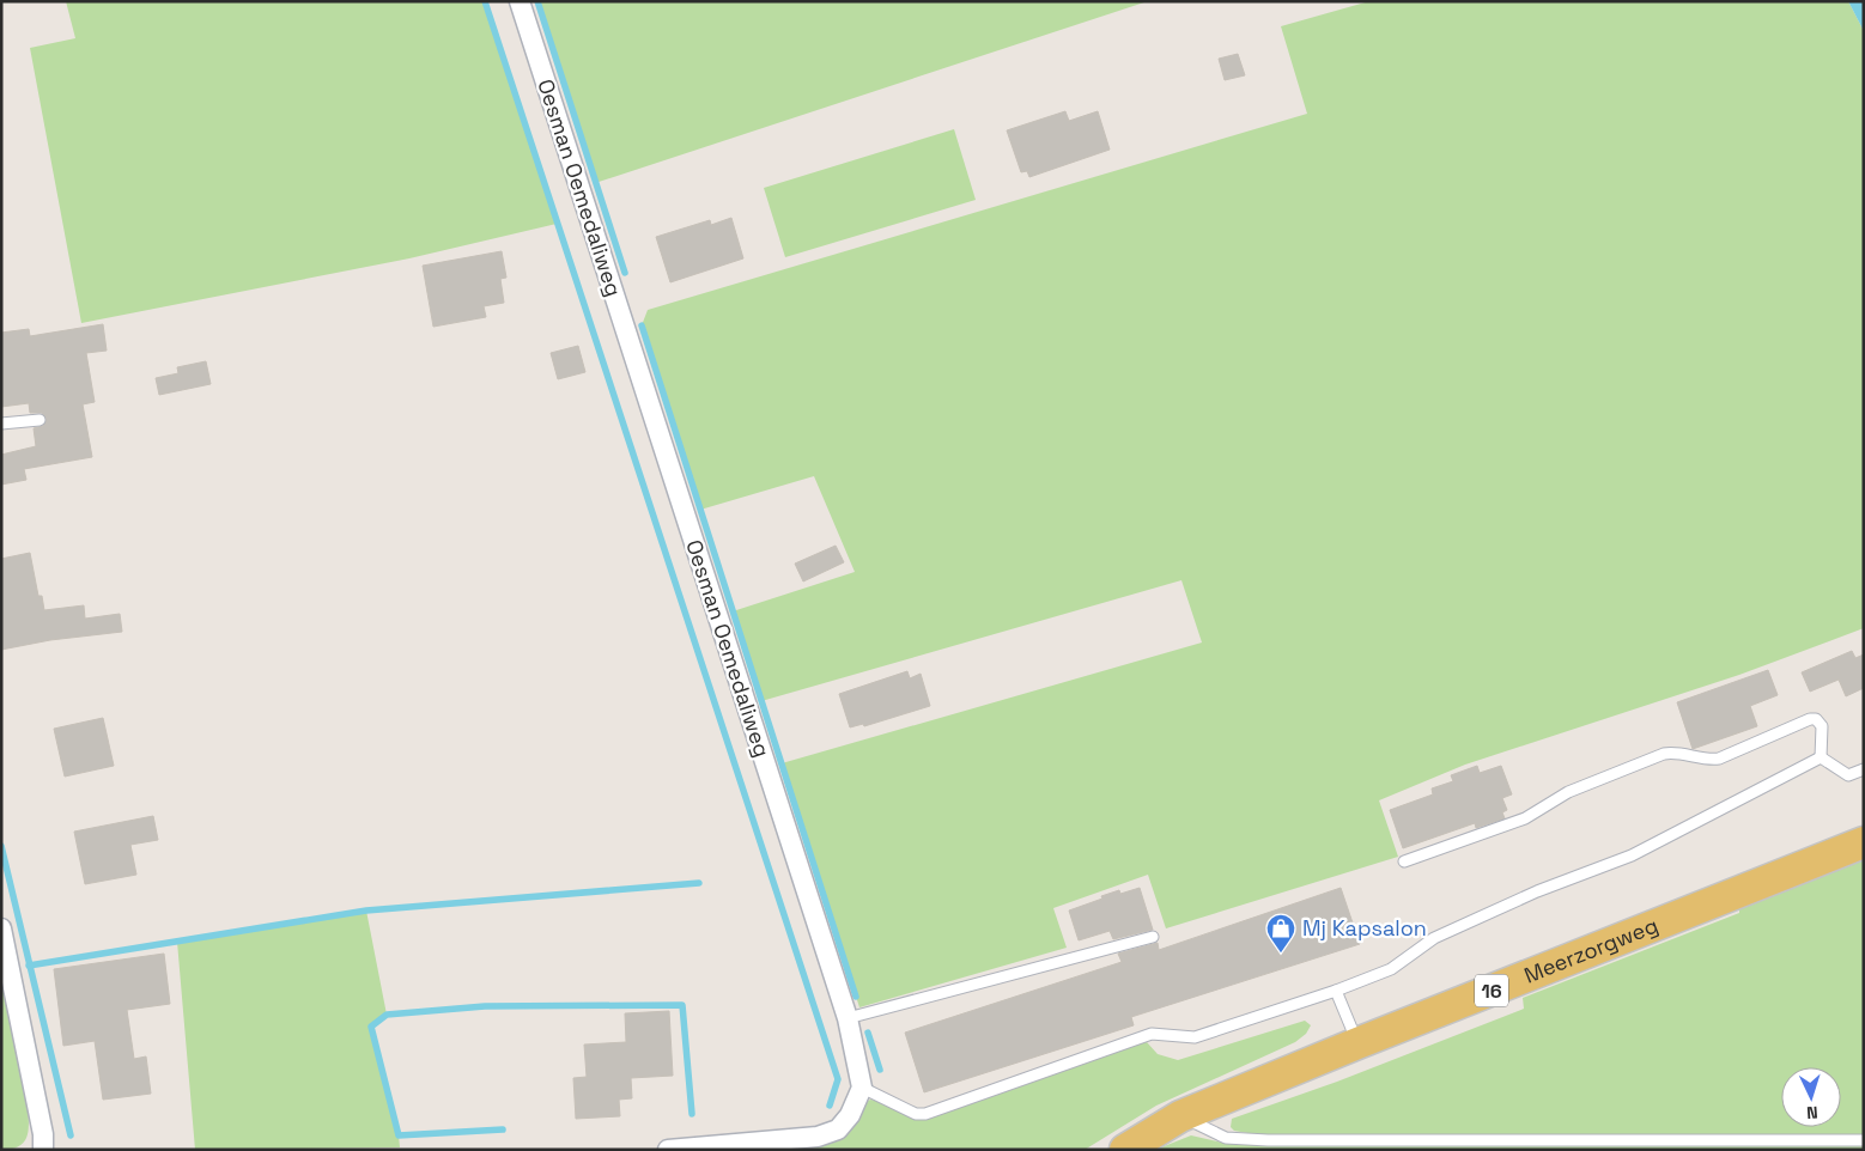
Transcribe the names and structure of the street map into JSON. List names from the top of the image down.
{
  "streets": {
    "main road": ["Meerzorgweg", "16"],
    "street": ["Oesman Oemedaliweg"]
  },
  "places": {
    "shop": ["Mj Kapsalon"]
  },
  "north": "bottom"
}
